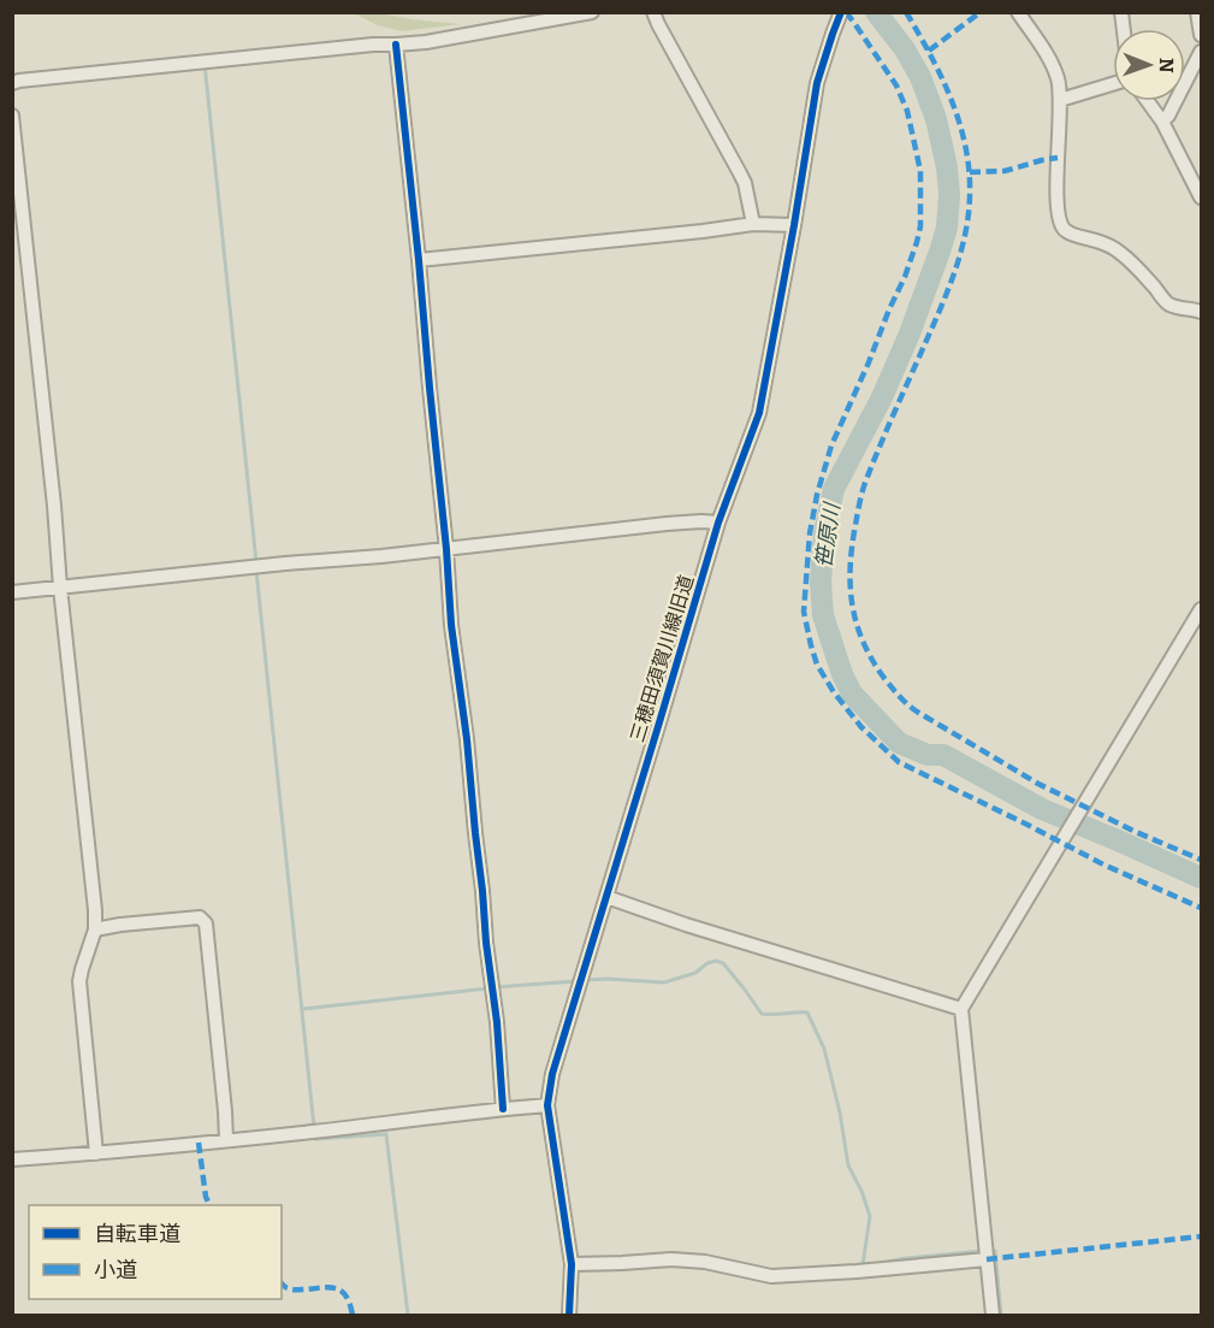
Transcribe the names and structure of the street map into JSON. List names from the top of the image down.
{
  "streets": {
    "street": ["三穂田須賀川線旧道"]
  },
  "water": ["笹原川"],
  "legend": ["自転車道", "小道"],
  "north": "right"
}
